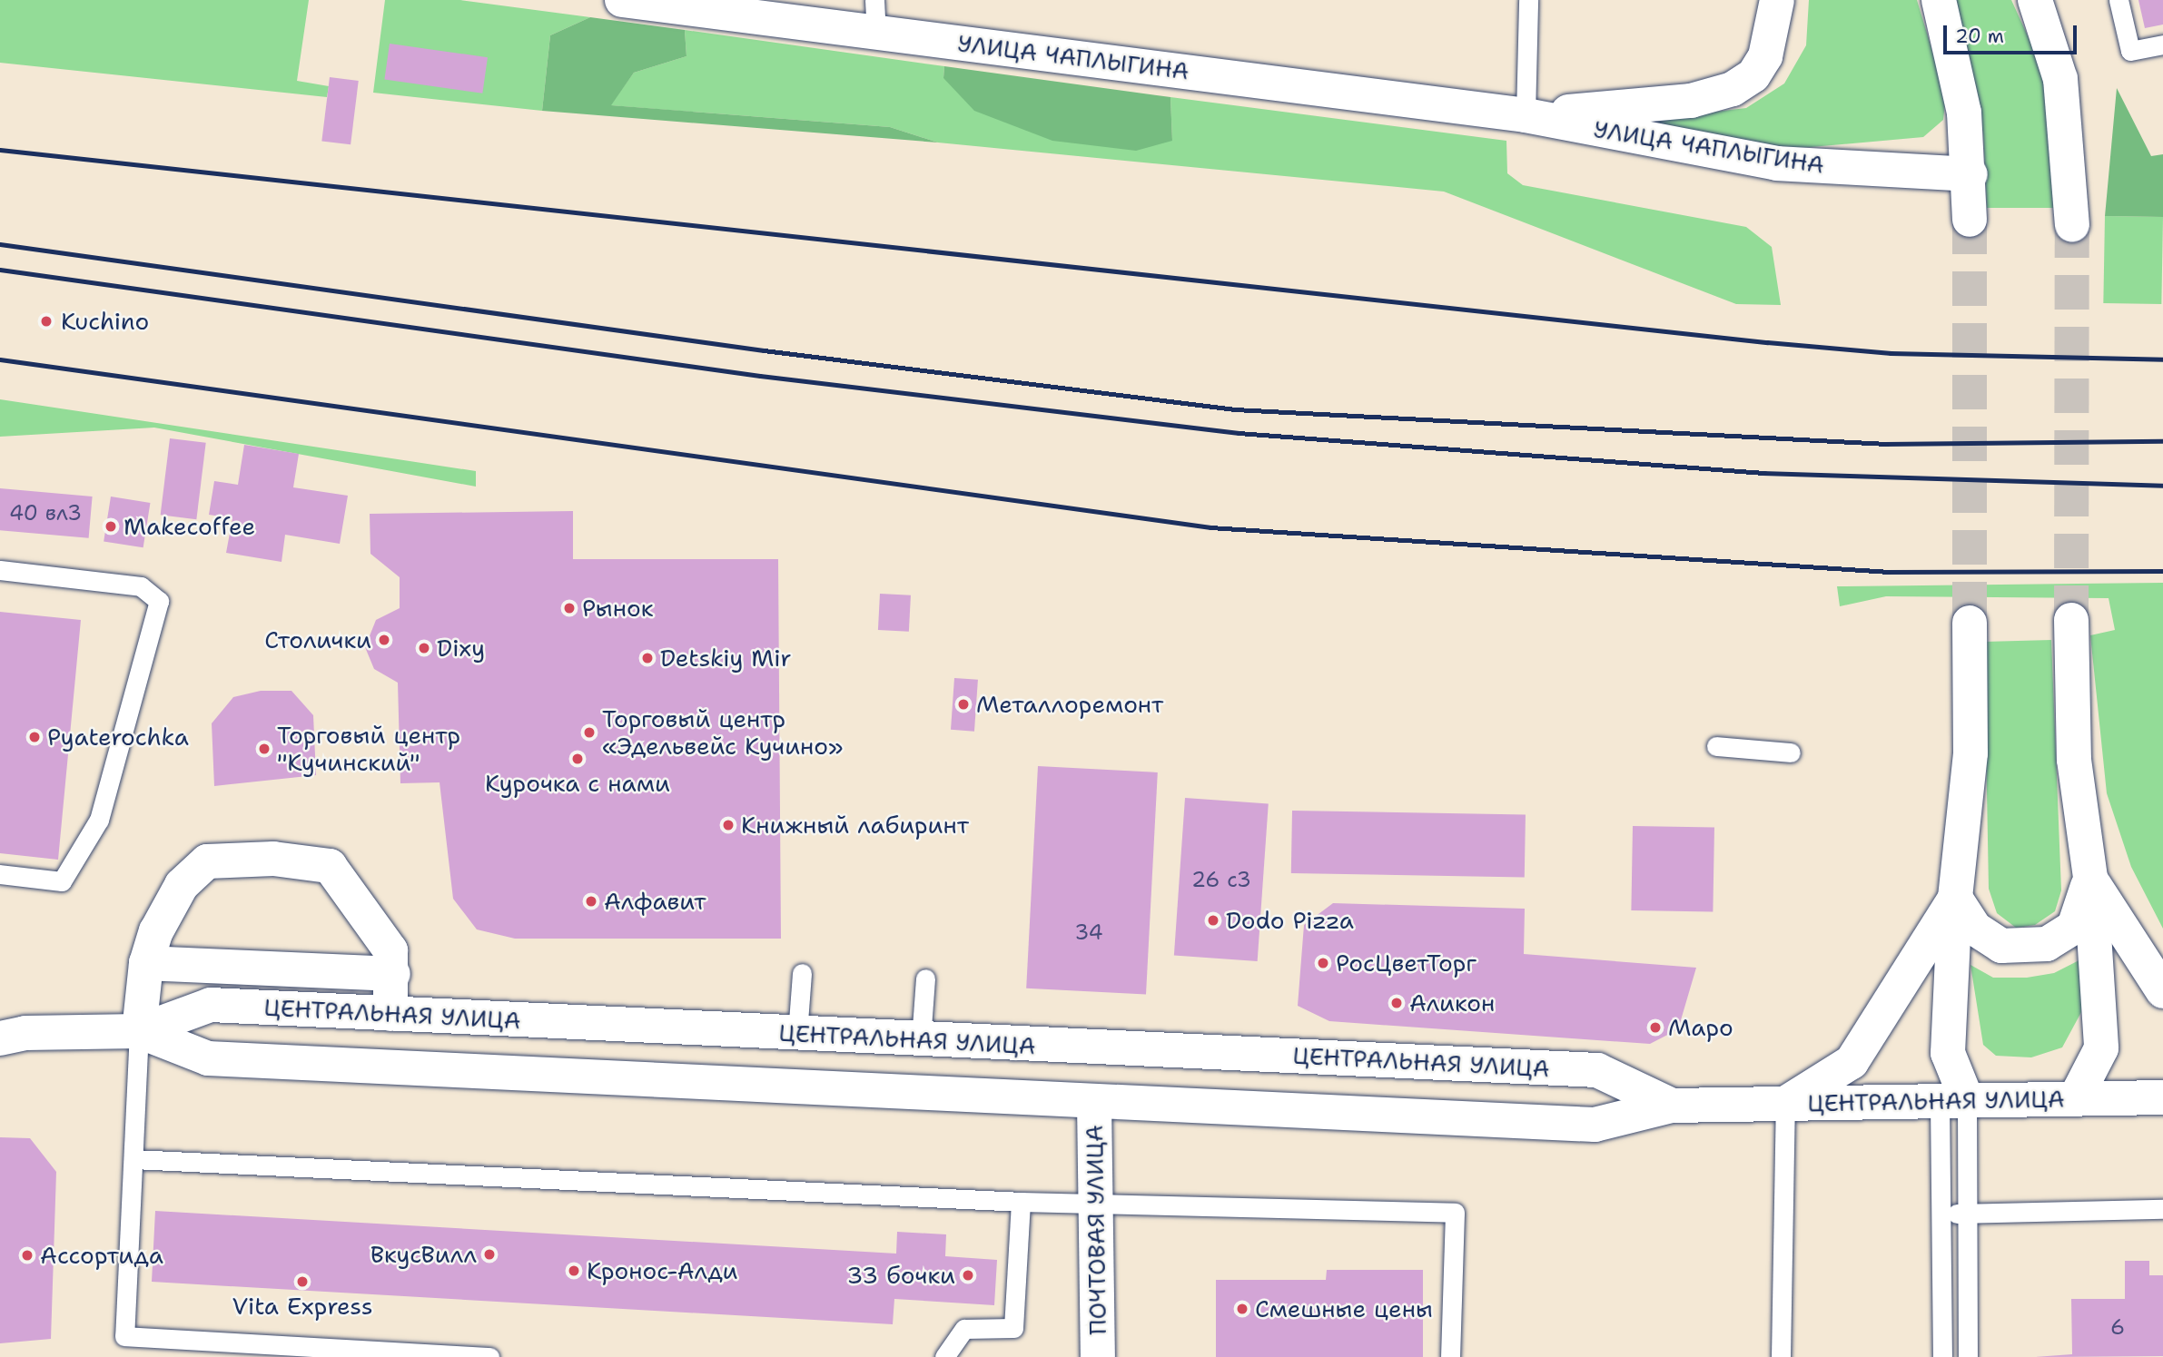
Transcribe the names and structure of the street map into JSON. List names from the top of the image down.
{
  "streets": {
    "main road": ["УЛИЦА ЧАПЛЫГИНА", "ЦЕНТРАЛЬНАЯ УЛИЦА", "ПОЧТОВАЯ УЛИЦА"]
  },
  "crossings": [
    ["ЦЕНТРАЛЬНАЯ УЛИЦА", "ПОЧТОВАЯ УЛИЦА"]
  ],
  "places": [
    "Kuchino",
    "Makecoffee",
    "Рынок",
    "Столички",
    "Dixy",
    "Detskiy Mir",
    "Металлоремонт",
    "Торговый центр «Эдельвейс Кучино»",
    "Pyaterochka",
    "Торговый центр \"Кучинский\"",
    "Курочка с нами",
    "Книжный лабиринт",
    "Алфавит",
    "Dodo Pizza",
    "РосЦветТорг",
    "Аликон",
    "Маро",
    "ВкусВилл",
    "Ассортида",
    "Кронос-Алди",
    "33 бочки",
    "Vita Express",
    "Смешные цены"
  ],
  "house_numbers": [
    "40 вл3",
    "26 с3",
    "34",
    "6"
  ],
  "scale_bar": "20 m"
}
